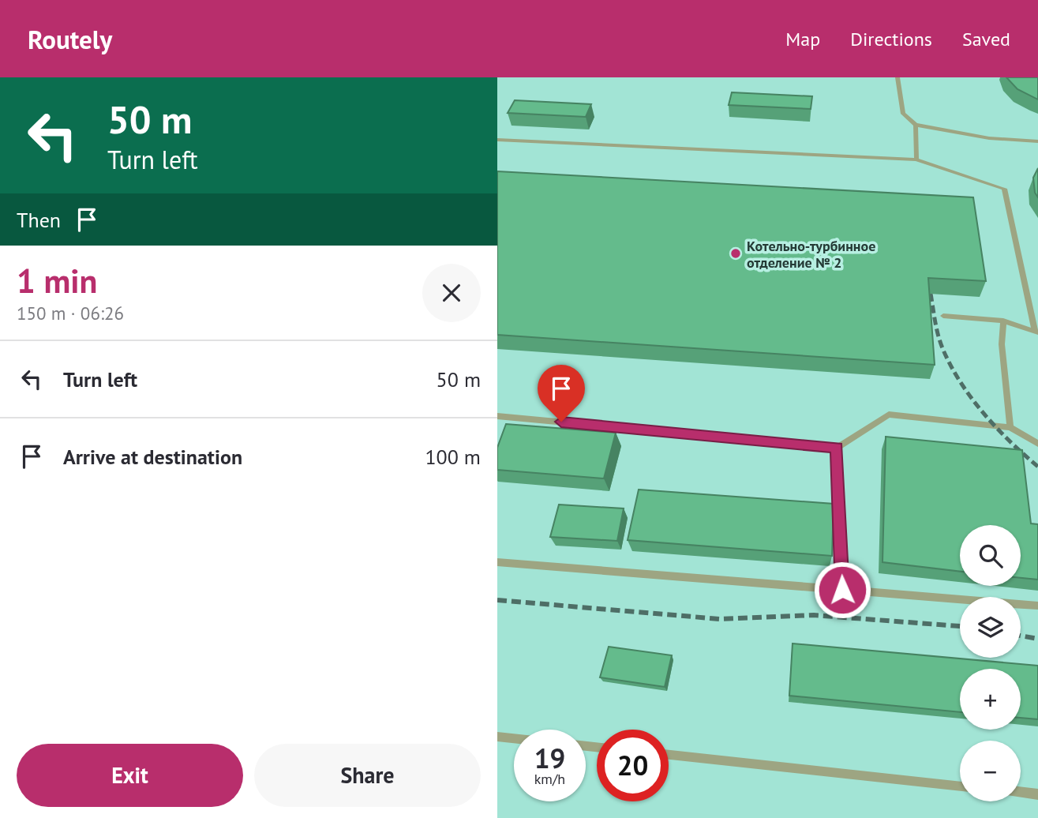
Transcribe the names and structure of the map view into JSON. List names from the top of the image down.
{
  "places": ["Котельно-турбинное отделение № 2"],
  "page": {
    "header": "Routely",
    "nav": ["Map", "Directions", "Saved"],
    "turn": ["50 m", "Turn left"],
    "then": "Then",
    "heading": ["1 min", "150 m · 06:26"],
    "list": [
      {
        "name": "Turn left",
        "value": "50 m"
      },
      {
        "name": "Arrive at destination",
        "value": "100 m"
      }
    ],
    "map_buttons": ["+", "−"],
    "speed": "19 km/h",
    "limit": "20",
    "buttons": ["Exit", "Share"]
  }
}
